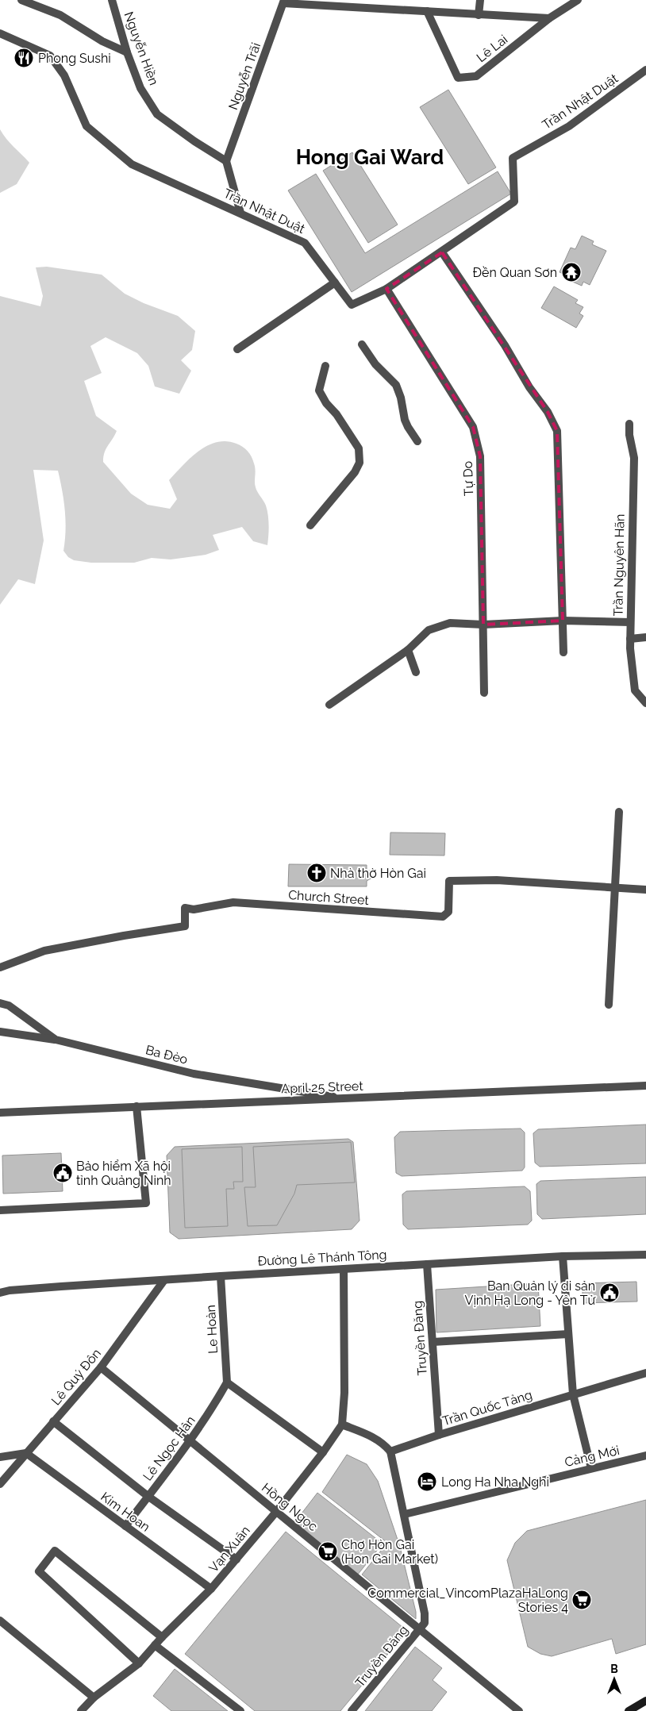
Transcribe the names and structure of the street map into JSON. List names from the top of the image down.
{
  "streets": {
    "street": [
      "Nguyễn Hiền",
      "Lê Lai",
      "Nguyễn Trãi",
      "Trần Nhật Duật",
      "Tự Do",
      "Trần Nguyên Hãn",
      "Church Street",
      "Ba Đèo",
      "April 25 Street",
      "Đường Lê Thánh Tông",
      "Le Hoàn",
      "Truyền Đăng",
      "Lê Quý Đôn",
      "Trần Quốc Tảng",
      "Lê Ngọc Hân",
      "Cảng Mới",
      "Hồng Ngọc",
      "Kim Hoan",
      "Vạn Xuân"
    ]
  },
  "crossings": [
    ["Nguyễn Hiền", "Nguyễn Trãi"],
    ["Trần Nhật Duật", "Tự Do"],
    ["Ba Đèo", "April 25 Street"],
    ["Đường Lê Thánh Tông", "Le Hoàn"],
    ["Đường Lê Thánh Tông", "Truyền Đăng"],
    ["Đường Lê Thánh Tông", "Lê Quý Đôn"],
    ["Le Hoàn", "Lê Ngọc Hân"],
    ["Truyền Đăng", "Trần Quốc Tảng"],
    ["Truyền Đăng", "Cảng Mới"],
    ["Truyền Đăng", "Hồng Ngọc"],
    ["Lê Quý Đôn", "Hồng Ngọc"],
    ["Lê Quý Đôn", "Kim Hoan"],
    ["Lê Ngọc Hân", "Hồng Ngọc"],
    ["Lê Ngọc Hân", "Kim Hoan"],
    ["Hồng Ngọc", "Vạn Xuân"],
    ["Kim Hoan", "Vạn Xuân"]
  ],
  "districts": ["Hong Gai Ward"],
  "places": {
    "restaurant": ["Phong Sushi"],
    "temple": ["Đền Quan Sơn"],
    "church": ["Nhà thờ Hòn Gai"],
    "public building": ["Bảo hiểm Xã hội tỉnh Quảng Ninh", "Ban Quản lý di sản Vịnh Hạ Long - Yên Tử"],
    "hotel": ["Long Ha Nha Nghi"],
    "supermarket": ["Chợ Hòn Gai (Hon Gai Market)", "Commercial_VincomPlazaHaLong Stories 4"]
  },
  "north": "top"
}
